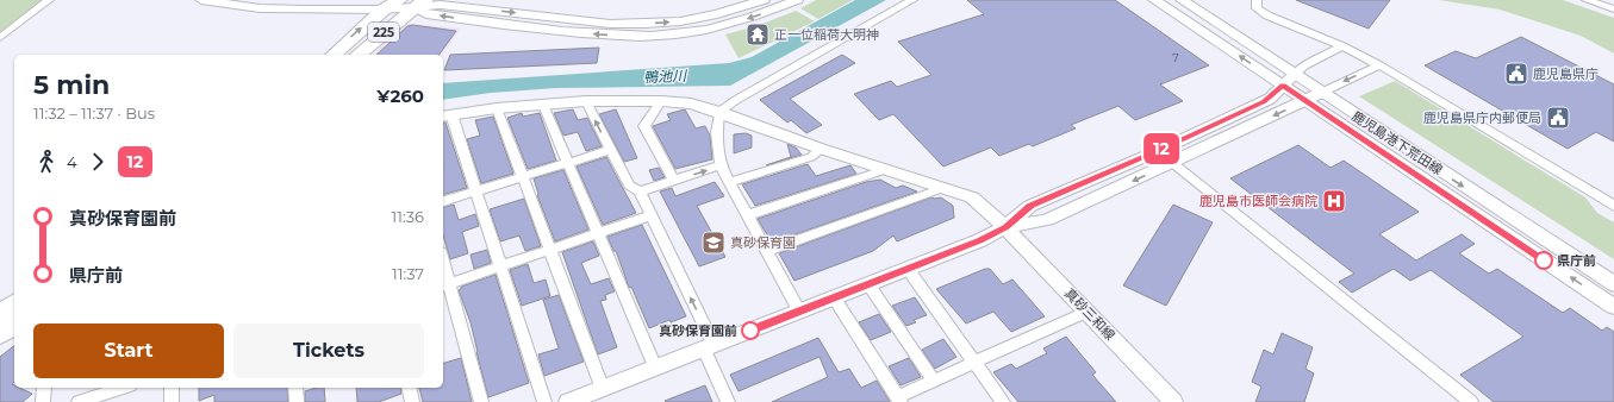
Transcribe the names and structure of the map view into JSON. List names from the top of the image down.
{
  "streets": {
    "highway": ["225"],
    "main road": ["鹿児島港下荒田線"],
    "street": ["真砂三和線"]
  },
  "water": ["鴨池川"],
  "places": {
    "temple": ["正一位稲荷大明神"],
    "public building": ["鹿児島県庁", "鹿児島県庁内郵便局"],
    "hospital": ["鹿児島市医師会病院"],
    "school or university": ["真砂保育園"],
    "other": ["県庁前", "真砂保育園前"]
  },
  "lines": ["bus line 12"],
  "house_numbers": ["7"],
  "page": {
    "on_map": "12",
    "heading": ["5 min", "11:32 – 11:37 · Bus", "¥260"],
    "legs": ["4", "12"],
    "list": [
      {
        "name": "真砂保育園前",
        "value": "11:36"
      },
      {
        "name": "県庁前",
        "value": "11:37"
      }
    ],
    "buttons": ["Start", "Tickets"]
  }
}
